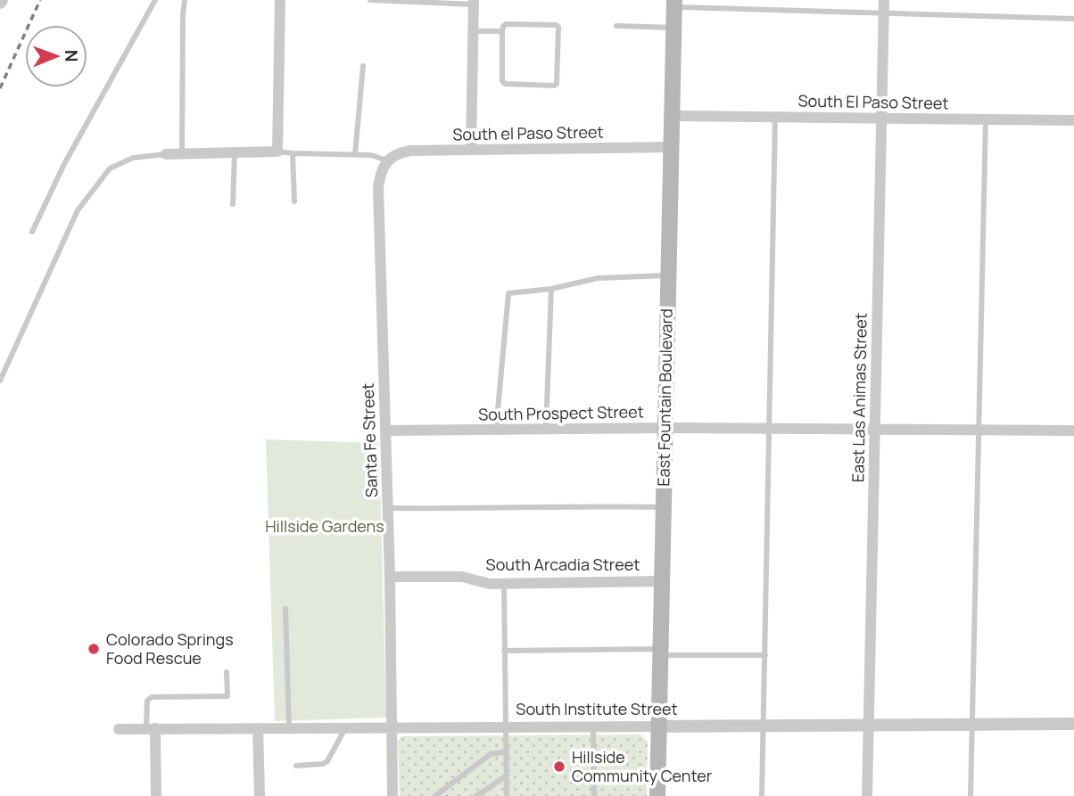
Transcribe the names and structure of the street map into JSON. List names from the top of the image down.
{
  "streets": {
    "main road": ["East Fountain Boulevard"],
    "street": [
      "South El Paso Street",
      "South el Paso Street",
      "East Las Animas Street",
      "South Prospect Street",
      "Santa Fe Street",
      "South Arcadia Street",
      "South Institute Street"
    ]
  },
  "crossings": [
    ["South El Paso Street", "East Fountain Boulevard"],
    ["South El Paso Street", "East Las Animas Street"],
    ["South el Paso Street", "East Fountain Boulevard"],
    ["South el Paso Street", "Santa Fe Street"],
    ["East Fountain Boulevard", "South Prospect Street"],
    ["East Fountain Boulevard", "South Arcadia Street"],
    ["East Fountain Boulevard", "South Institute Street"],
    ["East Las Animas Street", "South Prospect Street"],
    ["East Las Animas Street", "South Institute Street"],
    ["South Prospect Street", "Santa Fe Street"],
    ["Santa Fe Street", "South Arcadia Street"],
    ["Santa Fe Street", "South Institute Street"]
  ],
  "parks": ["Hillside Gardens"],
  "places": ["Colorado Springs Food Rescue", "Hillside Community Center"],
  "north": "right"
}
